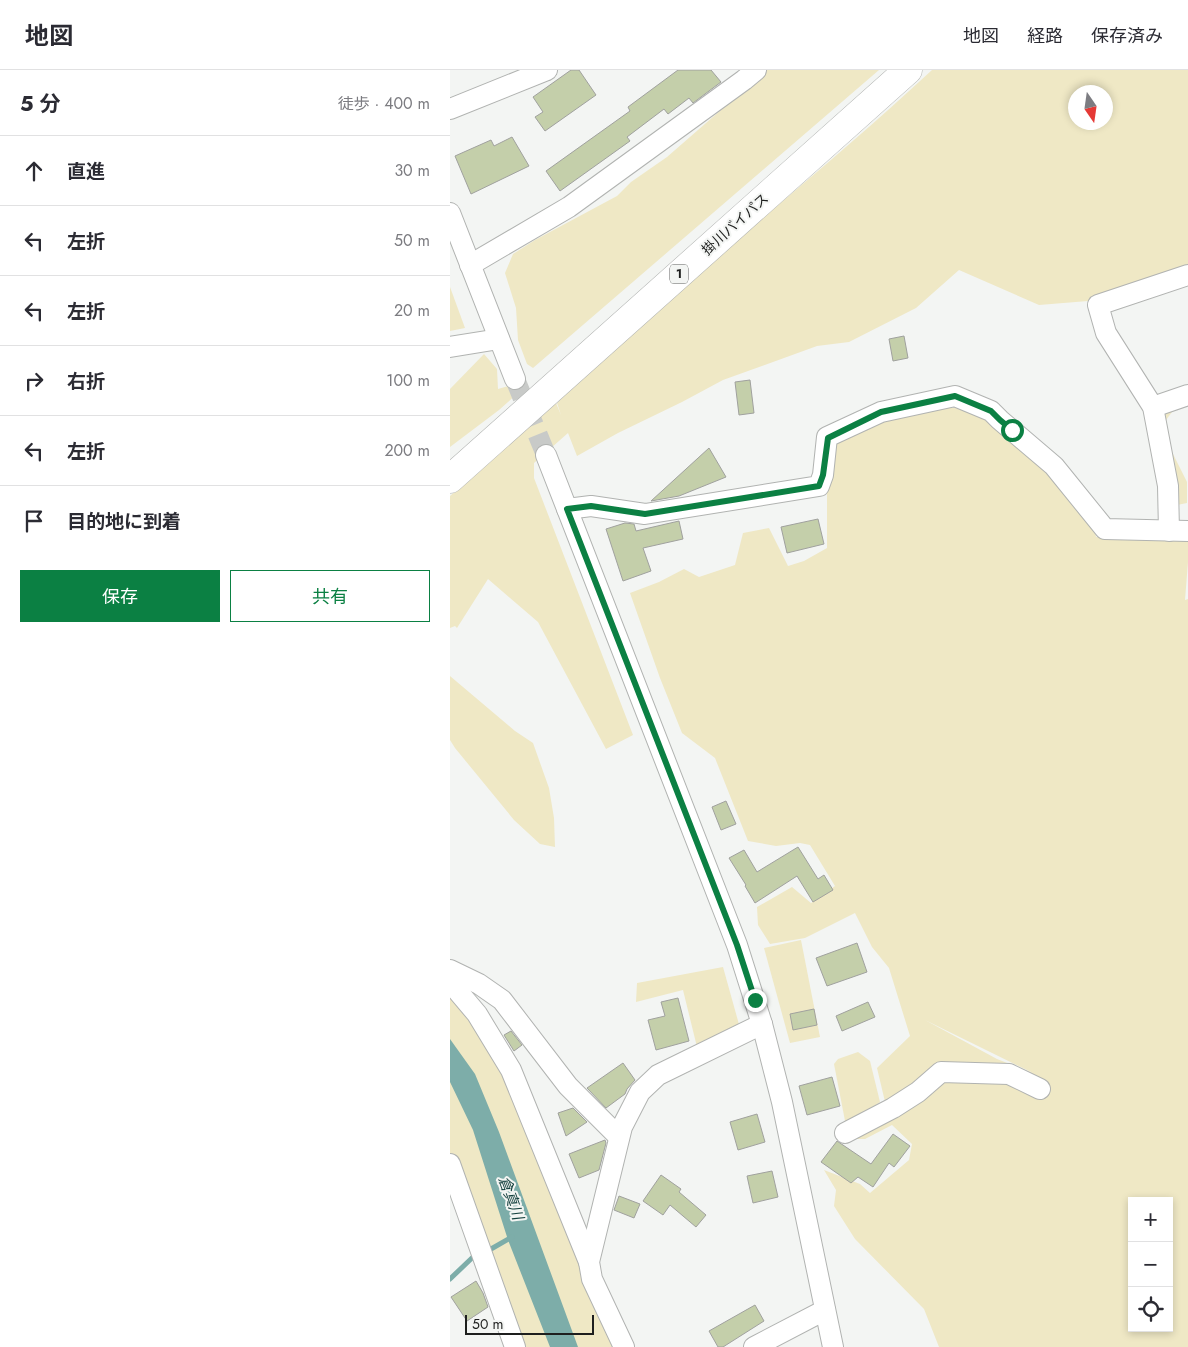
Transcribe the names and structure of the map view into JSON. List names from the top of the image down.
{
  "streets": {
    "highway": ["掛川バイパス", "1"]
  },
  "water": ["倉真川"],
  "scale_bar": "50 m",
  "north": "bottom",
  "page": {
    "header": "地図",
    "nav": ["地図", "経路", "保存済み"],
    "heading": ["5 分", "徒歩 · 400 m"],
    "list": [
      ["直進", "30 m"],
      ["左折", "50 m"],
      ["左折", "20 m"],
      ["右折", "100 m"],
      ["左折", "200 m"],
      "目的地に到着"
    ],
    "buttons": ["保存", "共有"],
    "map_buttons": ["+", "−"],
    "scale": "50 m"
  }
}
